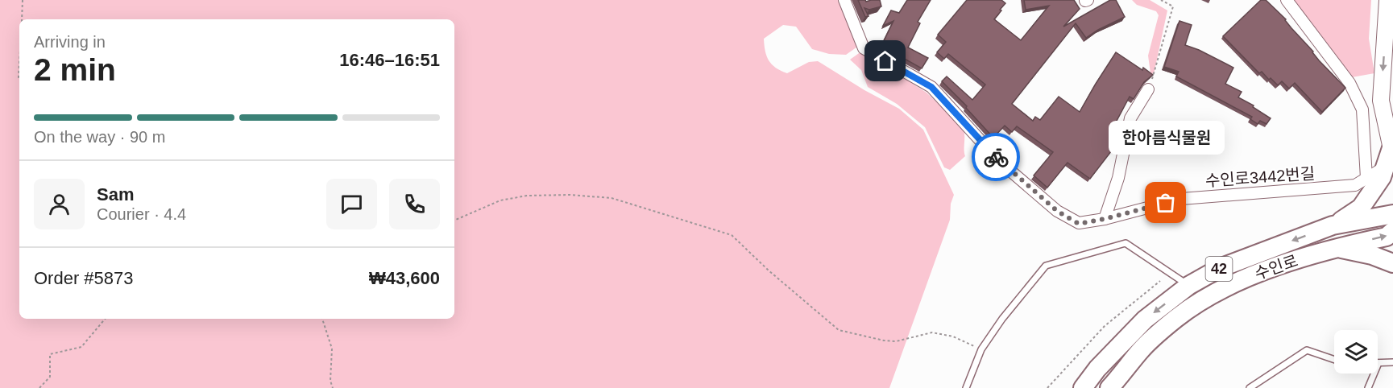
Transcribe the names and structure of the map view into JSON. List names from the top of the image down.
{
  "streets": {
    "main road": ["수인로", "42"],
    "street": ["수인로3442번길"]
  },
  "places": ["한아름식물원"],
  "page": {
    "heading": ["2 min", "Arriving in", "16:46–16:51"],
    "panel": [
      "Sam",
      "Courier · 4.4",
      "Order #5873",
      "₩43,600"
    ],
    "bar": "On the way · 90 m",
    "bubble": "한아름식물원"
  }
}
